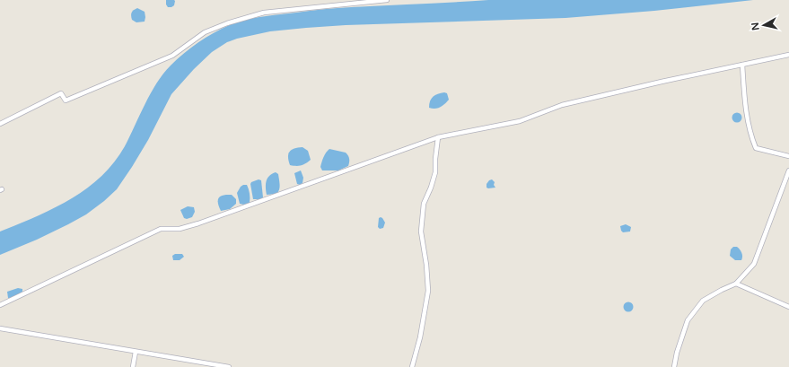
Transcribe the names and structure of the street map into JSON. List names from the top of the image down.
{
  "north": "left"
}
